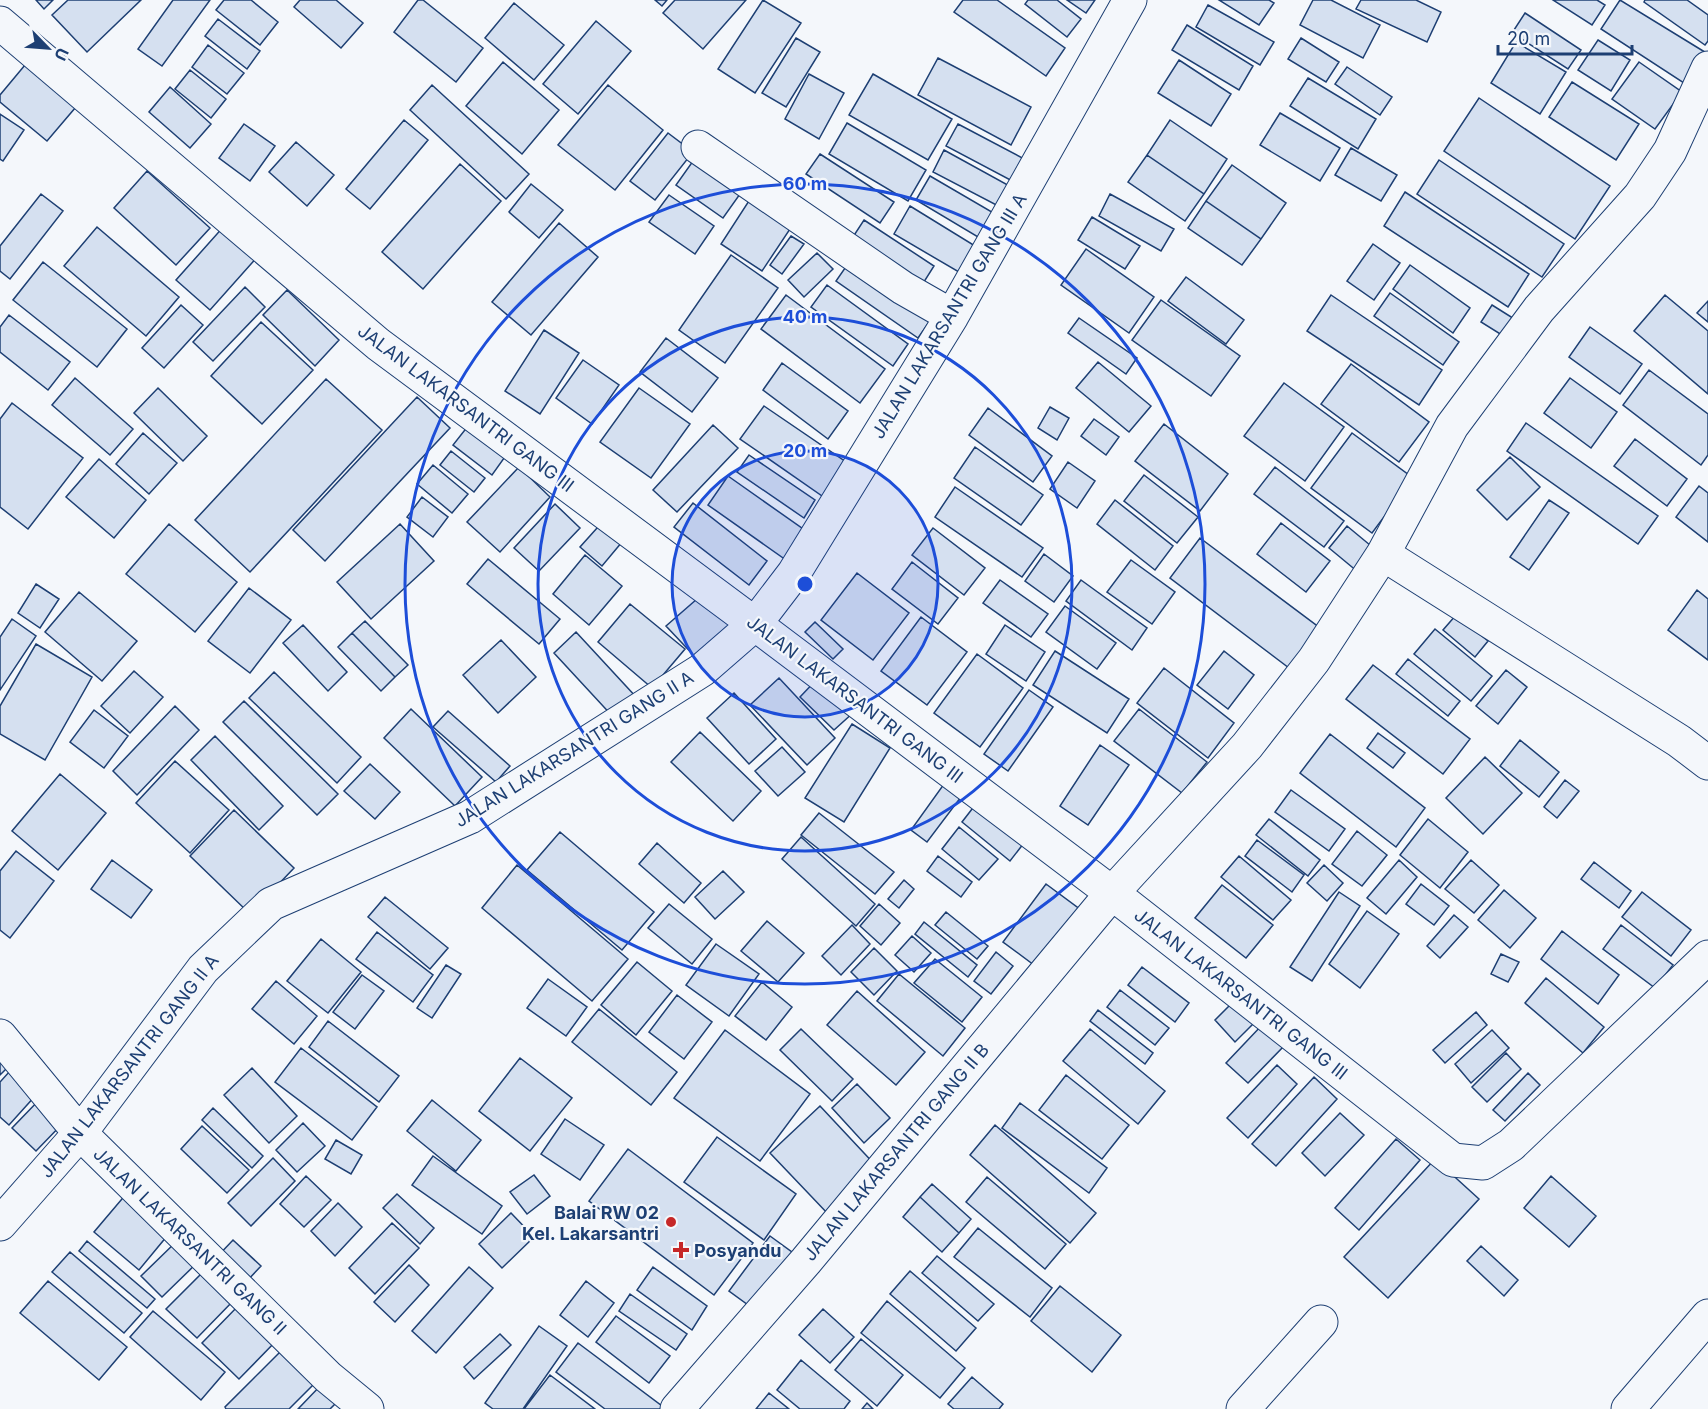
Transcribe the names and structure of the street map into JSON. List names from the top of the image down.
{
  "streets": {
    "street": [
      "JALAN LAKARSANTRI GANG III A",
      "JALAN LAKARSANTRI GANG III",
      "JALAN LAKARSANTRI GANG II A",
      "JALAN LAKARSANTRI GANG II B",
      "JALAN LAKARSANTRI GANG II"
    ]
  },
  "crossings": [
    ["JALAN LAKARSANTRI GANG III A", "JALAN LAKARSANTRI GANG III"],
    ["JALAN LAKARSANTRI GANG III A", "JALAN LAKARSANTRI GANG II A"],
    ["JALAN LAKARSANTRI GANG III", "JALAN LAKARSANTRI GANG II A"],
    ["JALAN LAKARSANTRI GANG III", "JALAN LAKARSANTRI GANG II B"],
    ["JALAN LAKARSANTRI GANG II A", "JALAN LAKARSANTRI GANG II"]
  ],
  "places": {
    "other": ["Balai RW 02 Kel. Lakarsantri"],
    "health": ["Posyandu"]
  },
  "scale_bar": "20 m",
  "north": "bottom right",
  "rings": ["60 m", "40 m", "20 m"]
}
